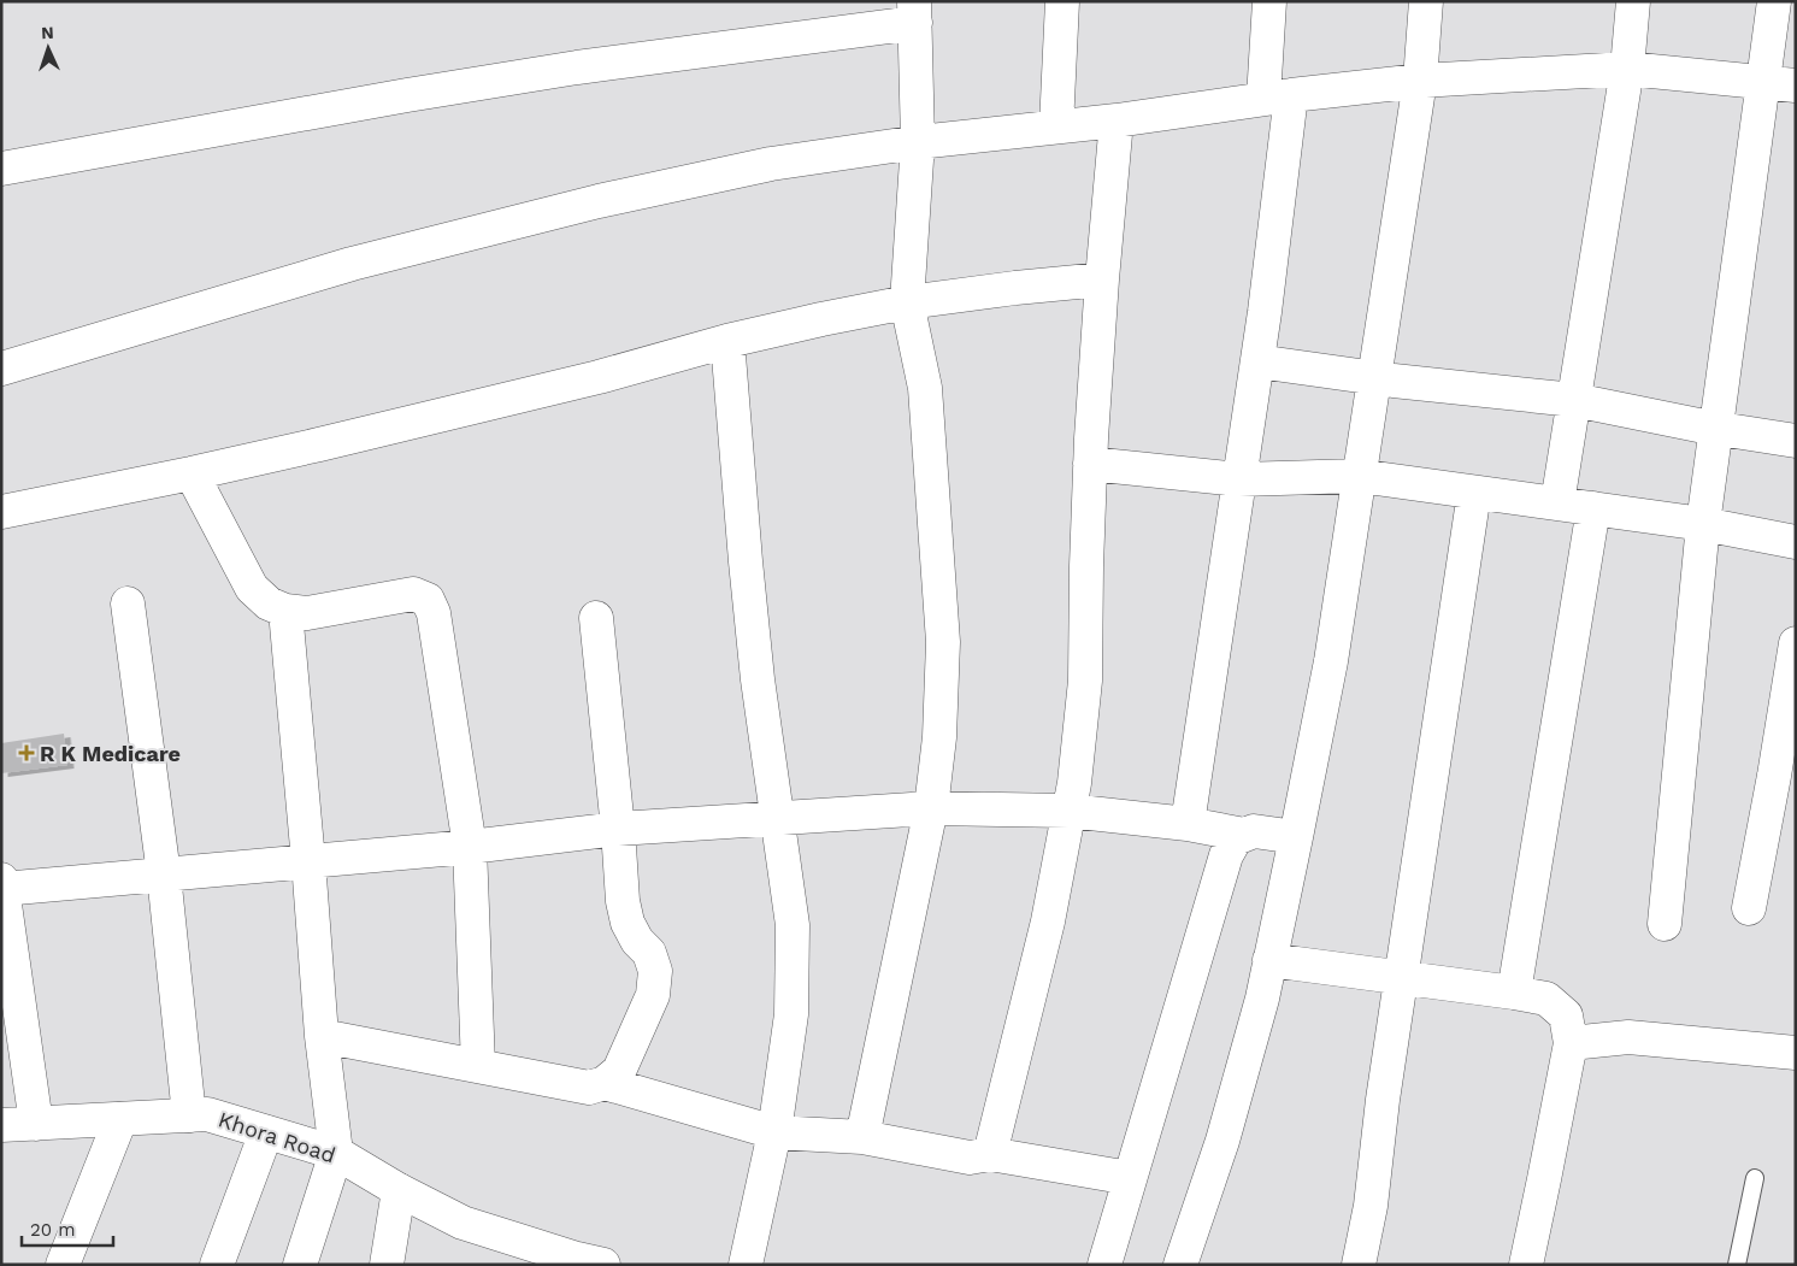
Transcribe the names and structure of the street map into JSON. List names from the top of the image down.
{
  "streets": {
    "street": ["Khora Road"]
  },
  "places": {
    "health": ["R K Medicare"]
  },
  "scale_bar": "20 m",
  "north": "top"
}
